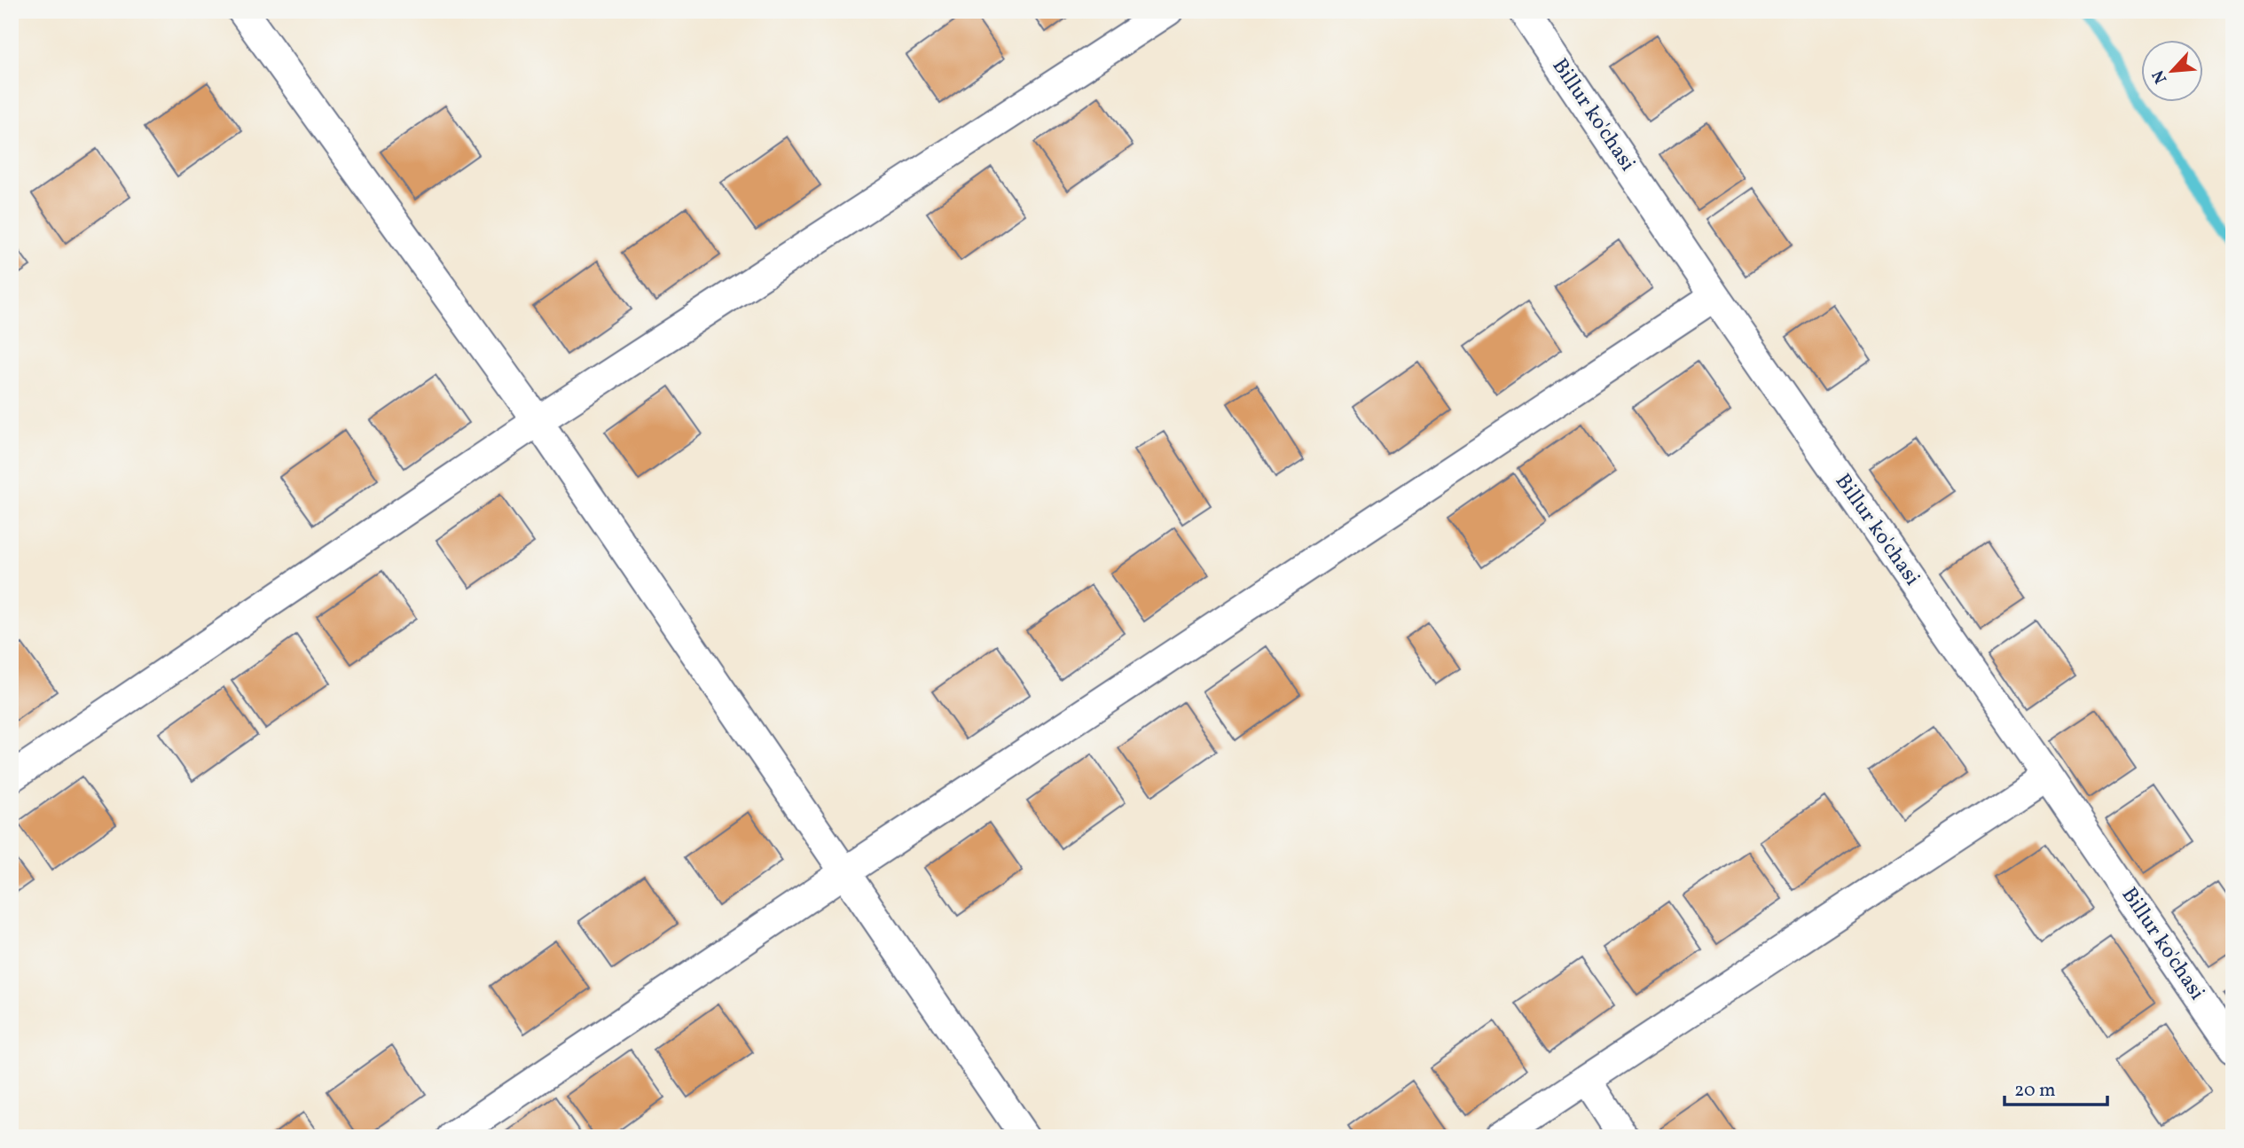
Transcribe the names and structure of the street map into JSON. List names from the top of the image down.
{
  "streets": {
    "street": ["Billur ko'chasi"]
  },
  "scale_bar": "20 m",
  "north": "bottom left"
}
